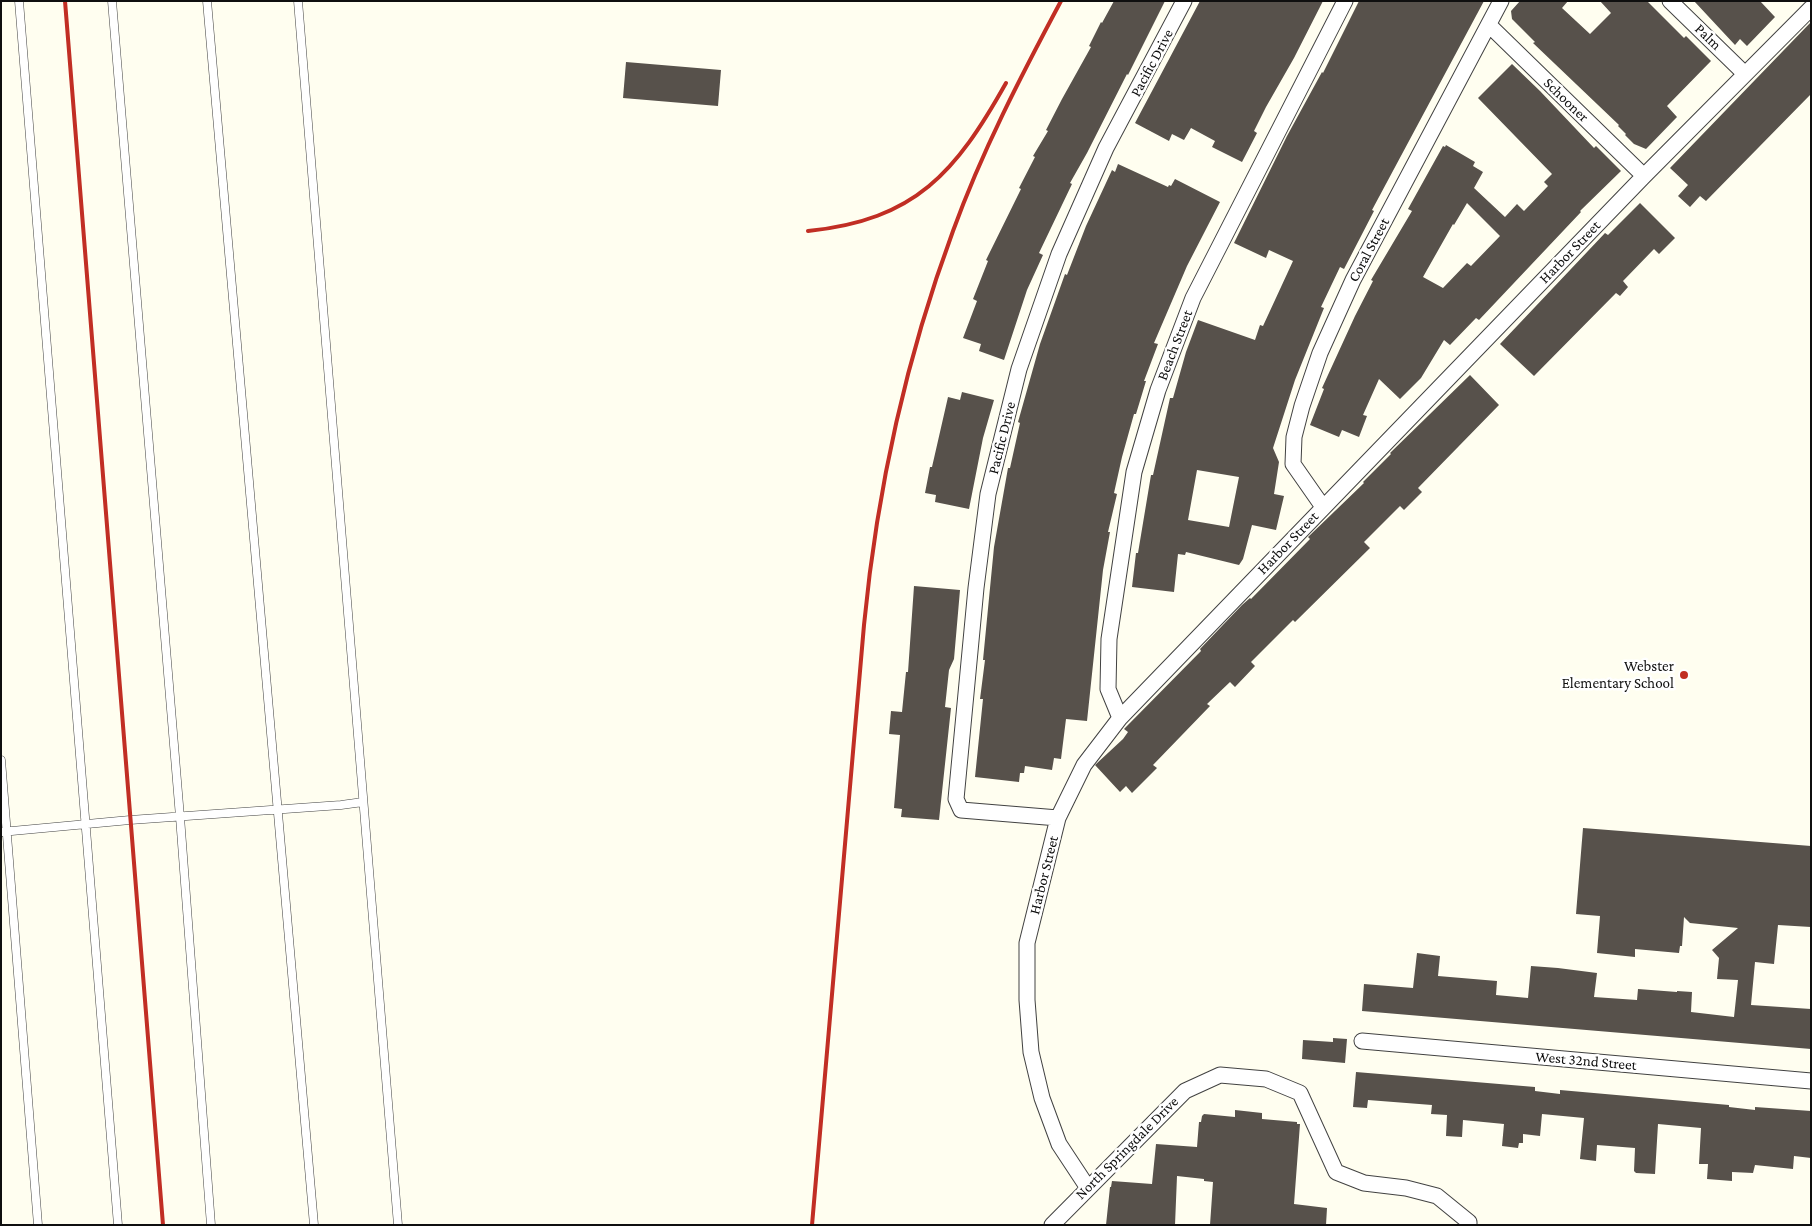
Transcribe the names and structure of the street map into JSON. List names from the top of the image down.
{
  "streets": {
    "street": [
      "Palm",
      "Pacific Drive",
      "Schooner",
      "Coral Street",
      "Harbor Street",
      "Beach Street",
      "West 32nd Street",
      "North Springdale Drive"
    ]
  },
  "crossings": [
    ["Palm", "Harbor Street"],
    ["Pacific Drive", "Harbor Street"],
    ["Schooner", "Coral Street"],
    ["Schooner", "Harbor Street"],
    ["Coral Street", "Harbor Street"],
    ["Harbor Street", "Beach Street"],
    ["Harbor Street", "North Springdale Drive"]
  ],
  "places": ["Webster Elementary School"]
}
